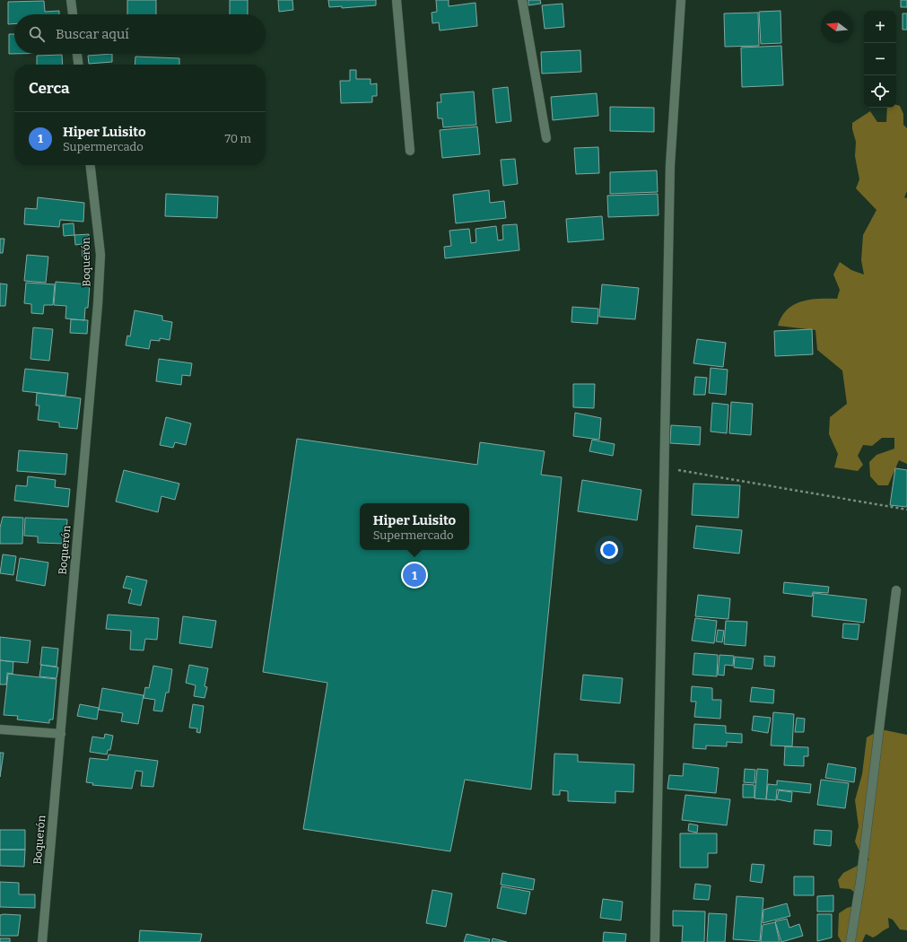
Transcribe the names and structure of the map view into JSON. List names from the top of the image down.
{
  "streets": {
    "street": ["Boquerón"]
  },
  "north": "left",
  "page": {
    "map_buttons": ["+", "−"],
    "search": "Buscar aquí",
    "heading": "Cerca",
    "list": [
      {
        "mark": "1",
        "name": "Hiper Luisito",
        "note": "Supermercado",
        "value": "70 m"
      }
    ],
    "popup": ["Hiper Luisito", "Supermercado"],
    "pins": "1"
  }
}
